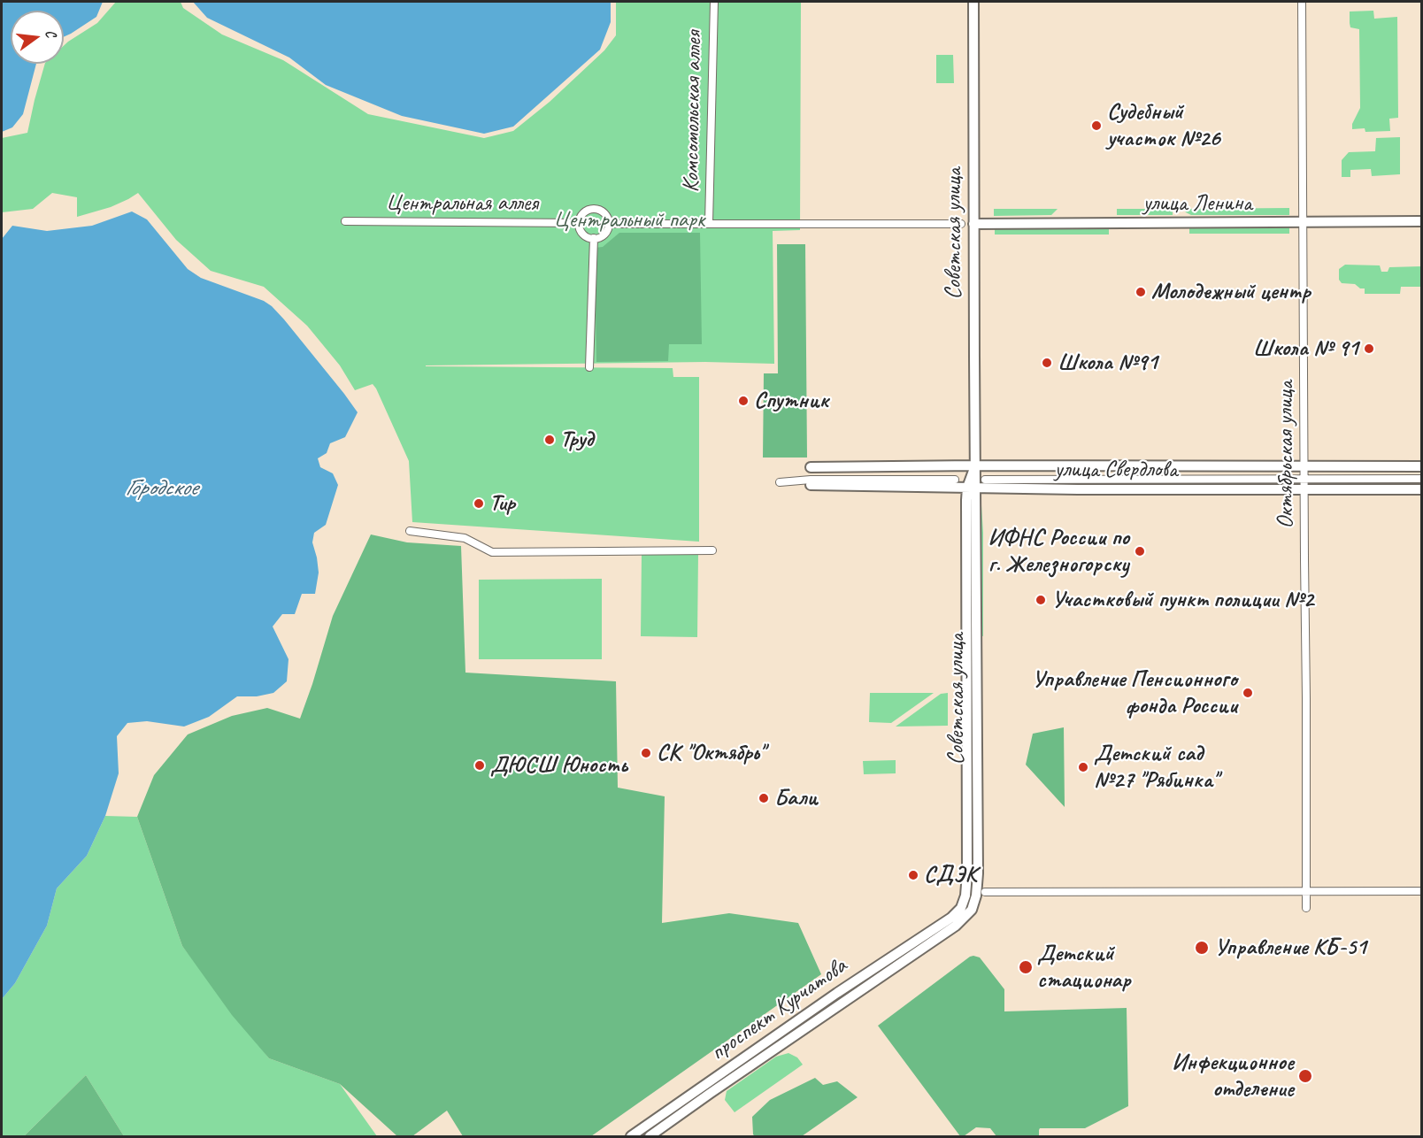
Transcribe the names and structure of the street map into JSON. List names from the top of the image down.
{
  "streets": {
    "main road": [
      "улица Ленина",
      "Советская улица",
      "улица Свердлова",
      "проспект Курчатова"
    ],
    "street": ["Комсомольская аллея", "Центральная аллея", "Октябрьская улица"]
  },
  "crossings": [
    ["улица Ленина", "Советская улица"],
    ["улица Ленина", "Октябрьская улица"],
    ["Советская улица", "улица Свердлова"],
    ["Советская улица", "проспект Курчатова"],
    ["Октябрьская улица", "улица Свердлова"]
  ],
  "water": ["Городское"],
  "parks": ["Центральный парк"],
  "places": [
    "Судебный участок №26",
    "Молодежный центр",
    "Школа № 91",
    "Школа №91",
    "Спутник",
    "Труд",
    "Тир",
    "ИФНС России по г. Железногорску",
    "Участковый пункт полиции №2",
    "Управление Пенсионного фонда России",
    "СК \"Октябрь\"",
    "ДЮСШ Юность",
    "Детский сад №27 \"Рябинка\"",
    "Бали",
    "СДЭК",
    "Управление КБ-51",
    "Детский стационар",
    "Инфекционное отделение"
  ],
  "north": "right"
}
